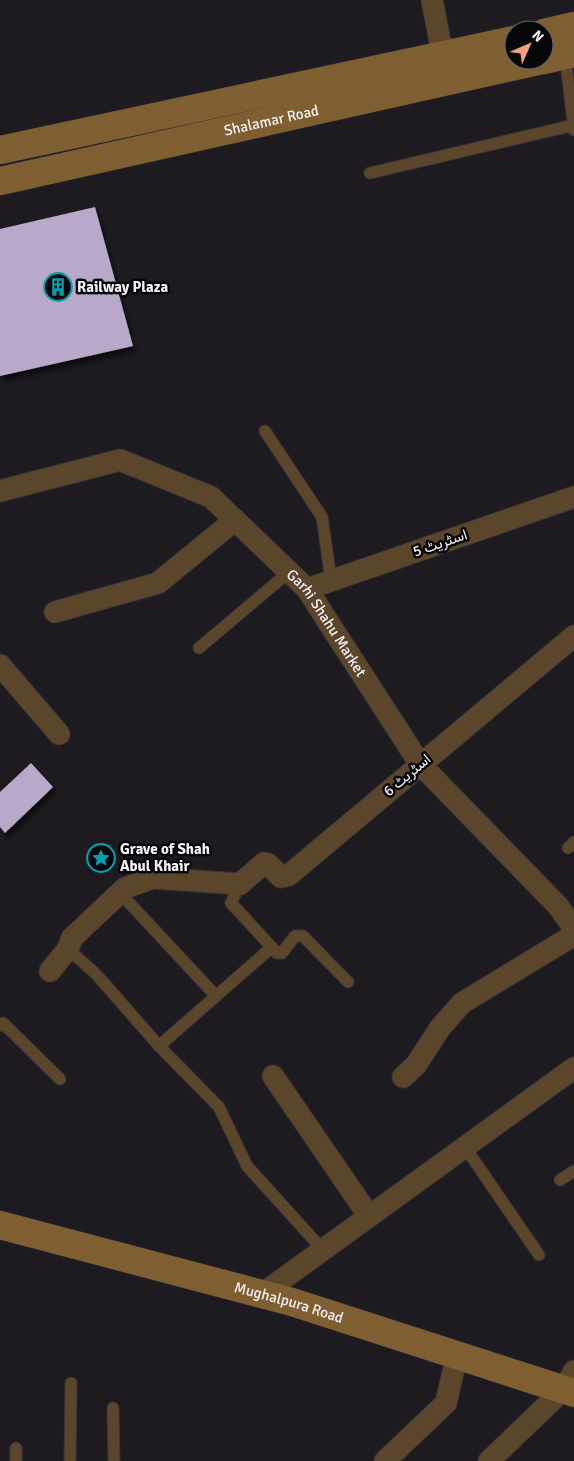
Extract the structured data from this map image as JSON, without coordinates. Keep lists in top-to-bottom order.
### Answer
{
  "streets": {
    "main road": ["Shalamar Road", "Mughalpura Road"],
    "street": ["اسٹریٹ 5", "Garhi Shahu Market", "اسٹریٹ 6"]
  },
  "crossings": [
    ["اسٹریٹ 5", "Garhi Shahu Market"],
    ["Garhi Shahu Market", "اسٹریٹ 6"]
  ],
  "places": {
    "building": ["Railway Plaza"],
    "place": ["Grave of Shah Abul Khair"]
  },
  "north": "top right"
}
